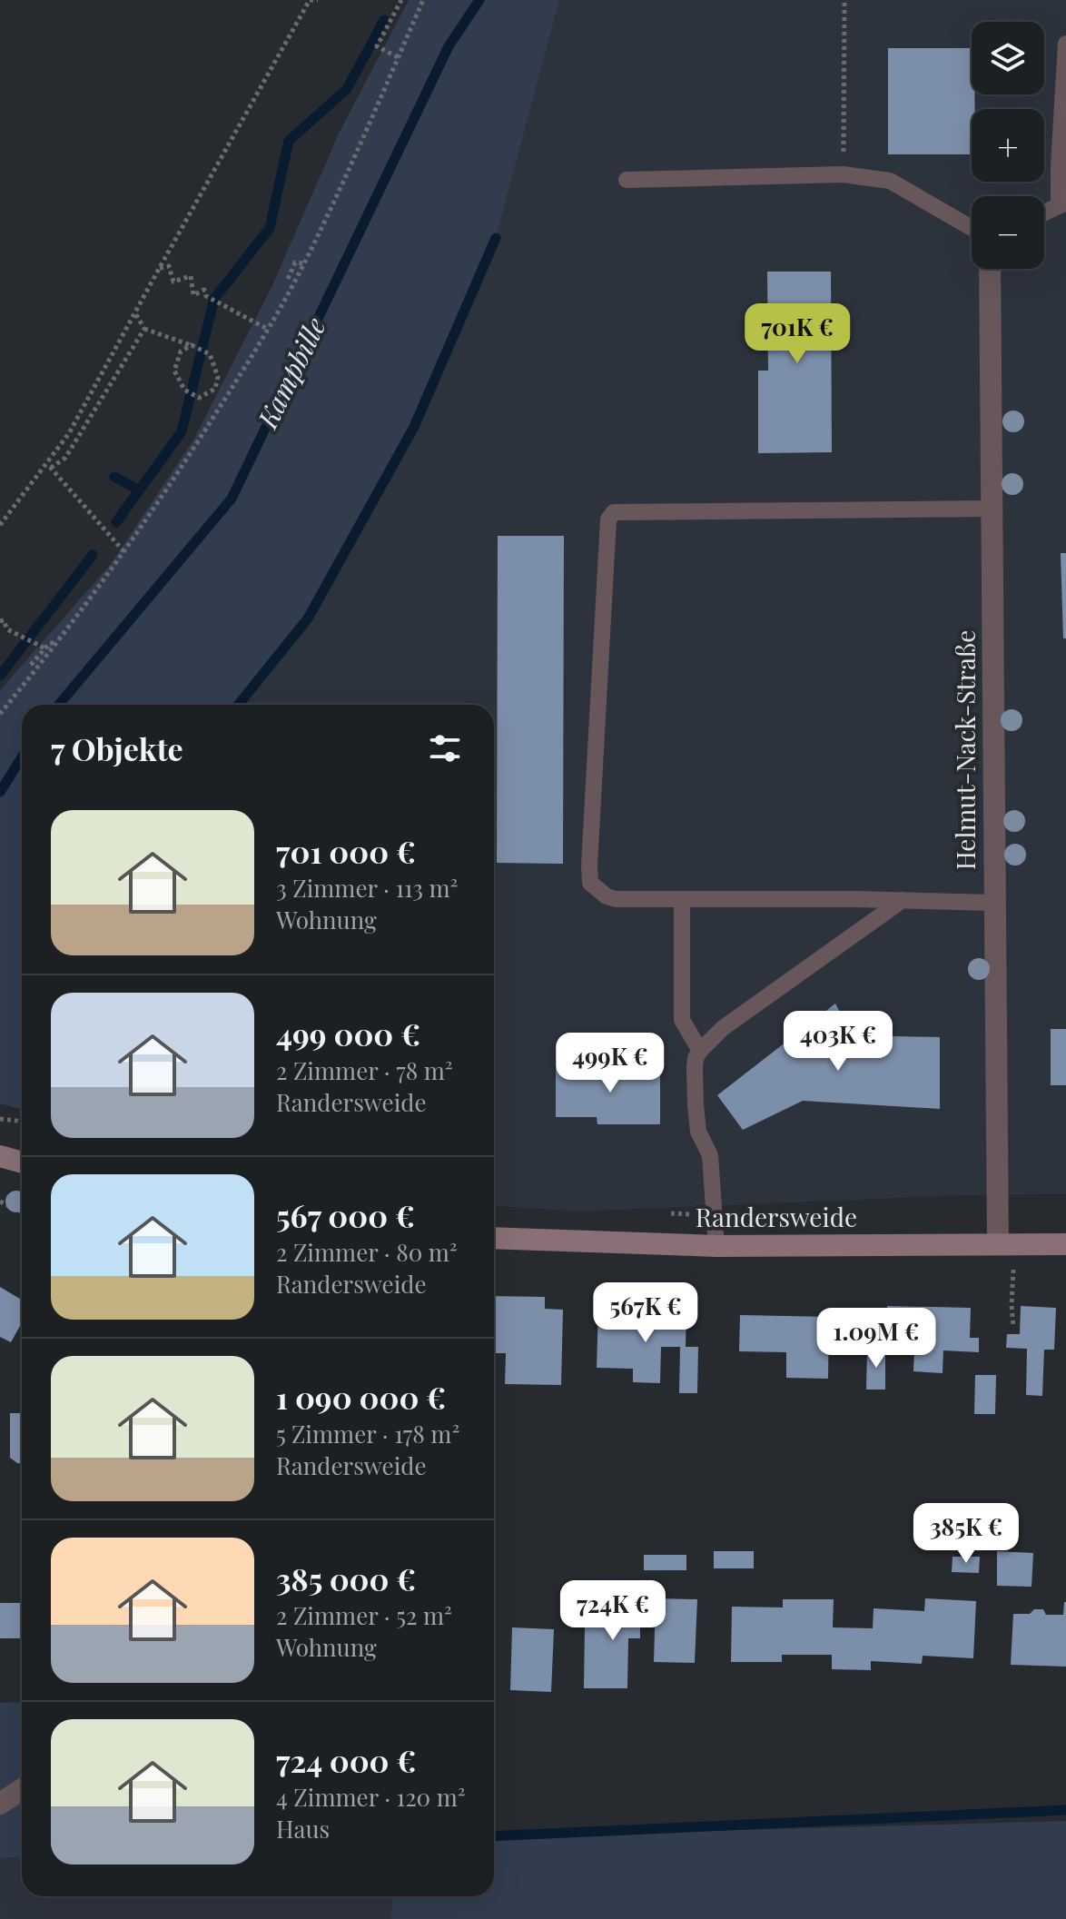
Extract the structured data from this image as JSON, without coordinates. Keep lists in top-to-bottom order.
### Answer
{
  "streets": {
    "street": ["Helmut-Nack-Straße", "Randersweide"]
  },
  "crossings": [
    ["Helmut-Nack-Straße", "Randersweide"]
  ],
  "water": ["Kampbille"],
  "page": {
    "map_buttons": ["+", "−"],
    "price": [
      "701K €",
      "403K €",
      "499K €",
      "567K €",
      "1.09M €",
      "385K €",
      "724K €"
    ],
    "heading": "7 Objekte",
    "list": [
      {
        "name": "701 000 €",
        "note": "3 Zimmer · 113 m² · Wohnung"
      },
      {
        "name": "499 000 €",
        "note": "2 Zimmer · 78 m² · Randersweide"
      },
      {
        "name": "567 000 €",
        "note": "2 Zimmer · 80 m² · Randersweide"
      },
      {
        "name": "1 090 000 €",
        "note": "5 Zimmer · 178 m² · Randersweide"
      },
      {
        "name": "385 000 €",
        "note": "2 Zimmer · 52 m² · Wohnung"
      },
      {
        "name": "724 000 €",
        "note": "4 Zimmer · 120 m² · Haus"
      }
    ]
  }
}
